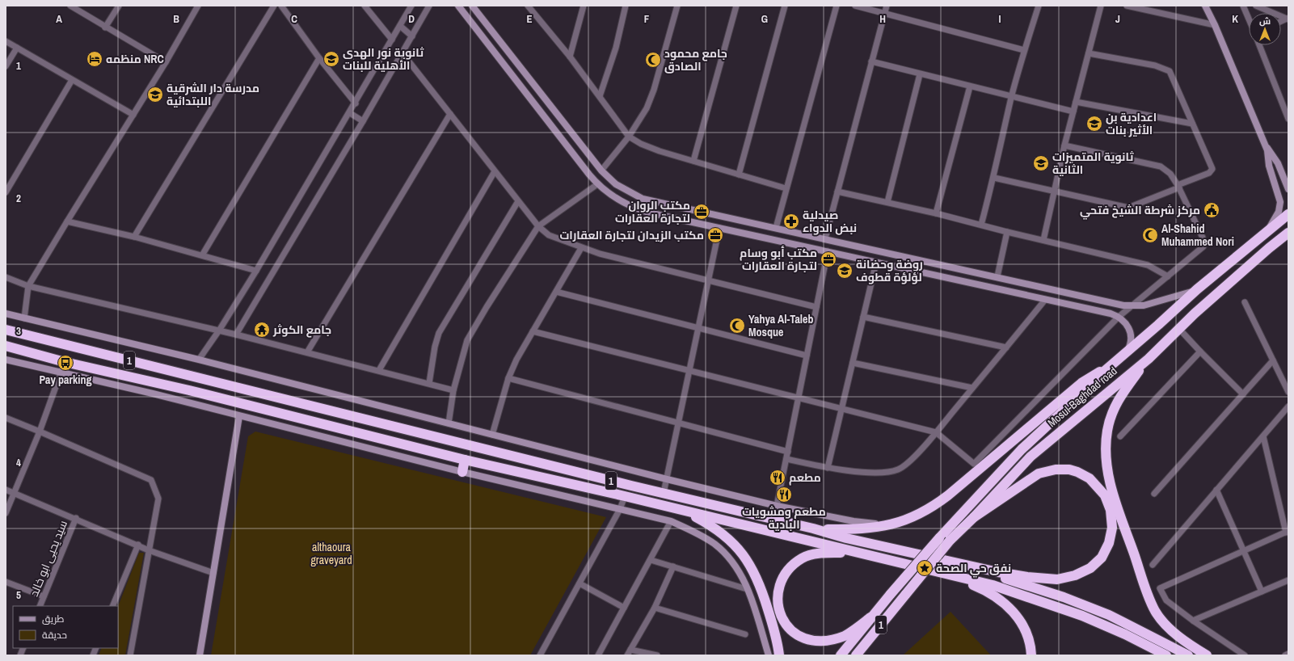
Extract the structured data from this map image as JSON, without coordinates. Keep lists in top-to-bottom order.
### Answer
{
  "streets": {
    "highway": ["1", "Mosul-Baghdad road"],
    "street": ["سيد يحيى ابو خالد"]
  },
  "crossings": [
    ["1", "Mosul-Baghdad road"]
  ],
  "parks": ["althaoura graveyard"],
  "places": {
    "hotel": ["منظمه NRC"],
    "school or university": [
      "ثانوية نور الهدى الأهلية للبنات",
      "مدرسة دار الشرقية اللبتدائية",
      "اعدادية بن الأثير بنات",
      "ثانوية المتميزات الثانية",
      "روضة وحضانة لؤلؤة قطوف"
    ],
    "mosque": ["جامع محمود الصادق", "Al-Shahid Muhammed Nori", "Yahya Al-Taleb Mosque"],
    "public building": ["مركز شرطة الشيخ فتحي"],
    "office": ["مكتب الروان لتجارة العقارات", "مكتب الزيدان لتجارة العقارات", "مكتب أبو وسام لتجارة العقارات"],
    "pharmacy": ["صيدلية نبض الدواء"],
    "temple": ["جامع الكوثر"],
    "bus stop": ["Pay parking"],
    "restaurant": ["مطعم", "مطعم ومشويات البادية"],
    "place": ["نفق حي الصحة"]
  },
  "legend": ["طريق", "حديقة"],
  "north": "top",
  "grid": {
    "columns": [
      "A",
      "B",
      "C",
      "D",
      "E",
      "F",
      "G",
      "H",
      "I",
      "J",
      "K"
    ],
    "rows": [
      "1",
      "2",
      "3",
      "4",
      "5"
    ]
  }
}
